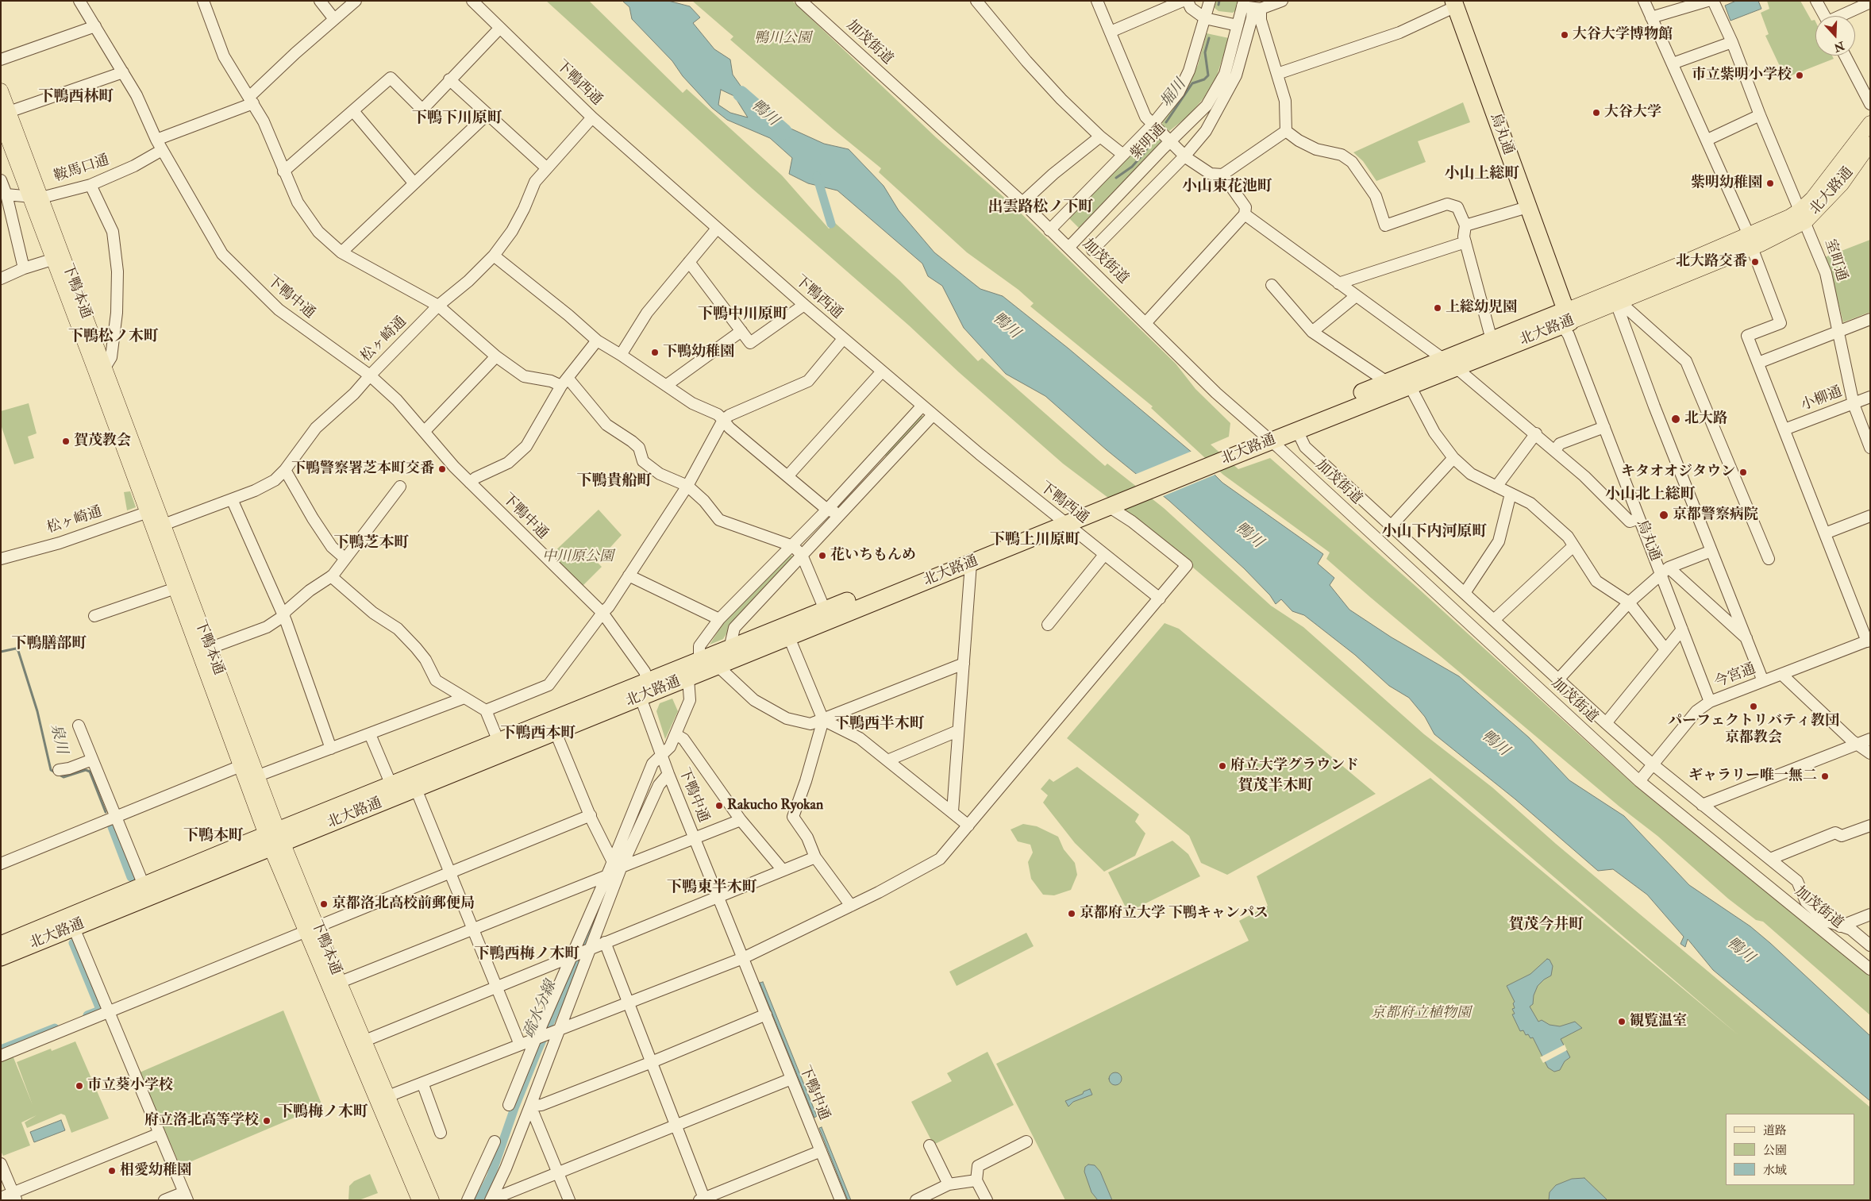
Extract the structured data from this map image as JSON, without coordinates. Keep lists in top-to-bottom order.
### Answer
{
  "streets": {
    "highway": ["烏丸通", "北大路通"],
    "main road": ["下鴨本通"],
    "street": [
      "加茂街道",
      "下鴨西通",
      "紫明通",
      "鞍馬口通",
      "室町通",
      "下鴨中通",
      "松ヶ崎通",
      "小柳通",
      "今宮通"
    ]
  },
  "crossings": [
    ["加茂街道", "紫明通"],
    ["加茂街道", "北大路通"],
    ["加茂街道", "今宮通"],
    ["下鴨西通", "北大路通"],
    ["下鴨西通", "松ヶ崎通"],
    ["烏丸通", "北大路通"],
    ["烏丸通", "今宮通"],
    ["鞍馬口通", "下鴨本通"],
    ["鞍馬口通", "下鴨中通"],
    ["北大路通", "室町通"],
    ["北大路通", "下鴨本通"],
    ["北大路通", "下鴨中通"],
    ["室町通", "小柳通"],
    ["下鴨本通", "松ヶ崎通"],
    ["下鴨中通", "松ヶ崎通"]
  ],
  "districts": [
    "下鴨西林町",
    "下鴨下川原町",
    "小山上総町",
    "小山東花池町",
    "出雲路松ノ下町",
    "下鴨中川原町",
    "下鴨松ノ木町",
    "下鴨貴船町",
    "小山北上総町",
    "小山下内河原町",
    "下鴨上川原町",
    "下鴨芝本町",
    "下鴨膳部町",
    "下鴨西半木町",
    "下鴨西本町",
    "賀茂半木町",
    "下鴨本町",
    "下鴨東半木町",
    "賀茂今井町",
    "下鴨西梅ノ木町",
    "下鴨梅ノ木町"
  ],
  "water": [
    "堀川",
    "鴨川",
    "泉川",
    "疏水分線"
  ],
  "parks": ["鴨川公園", "中川原公園", "京都府立植物園"],
  "places": [
    "大谷大学博物館",
    "市立紫明小学校",
    "大谷大学",
    "紫明幼稚園",
    "北大路交番",
    "上総幼児園",
    "下鴨幼稚園",
    "北大路",
    "賀茂教会",
    "下鴨警察署芝本町交番",
    "キタオオジタウン",
    "京都警察病院",
    "花いちもんめ",
    "パーフェクトリバティ教団 京都教会",
    "府立大学グラウンド",
    "ギャラリー唯一無二",
    "Rakucho Ryokan",
    "京都洛北高校前郵便局",
    "京都府立大学 下鴨キャンパス",
    "観覧温室",
    "市立葵小学校",
    "府立洛北高等学校",
    "相愛幼稚園"
  ],
  "legend": ["道路", "公園", "水域"],
  "north": "bottom"
}
